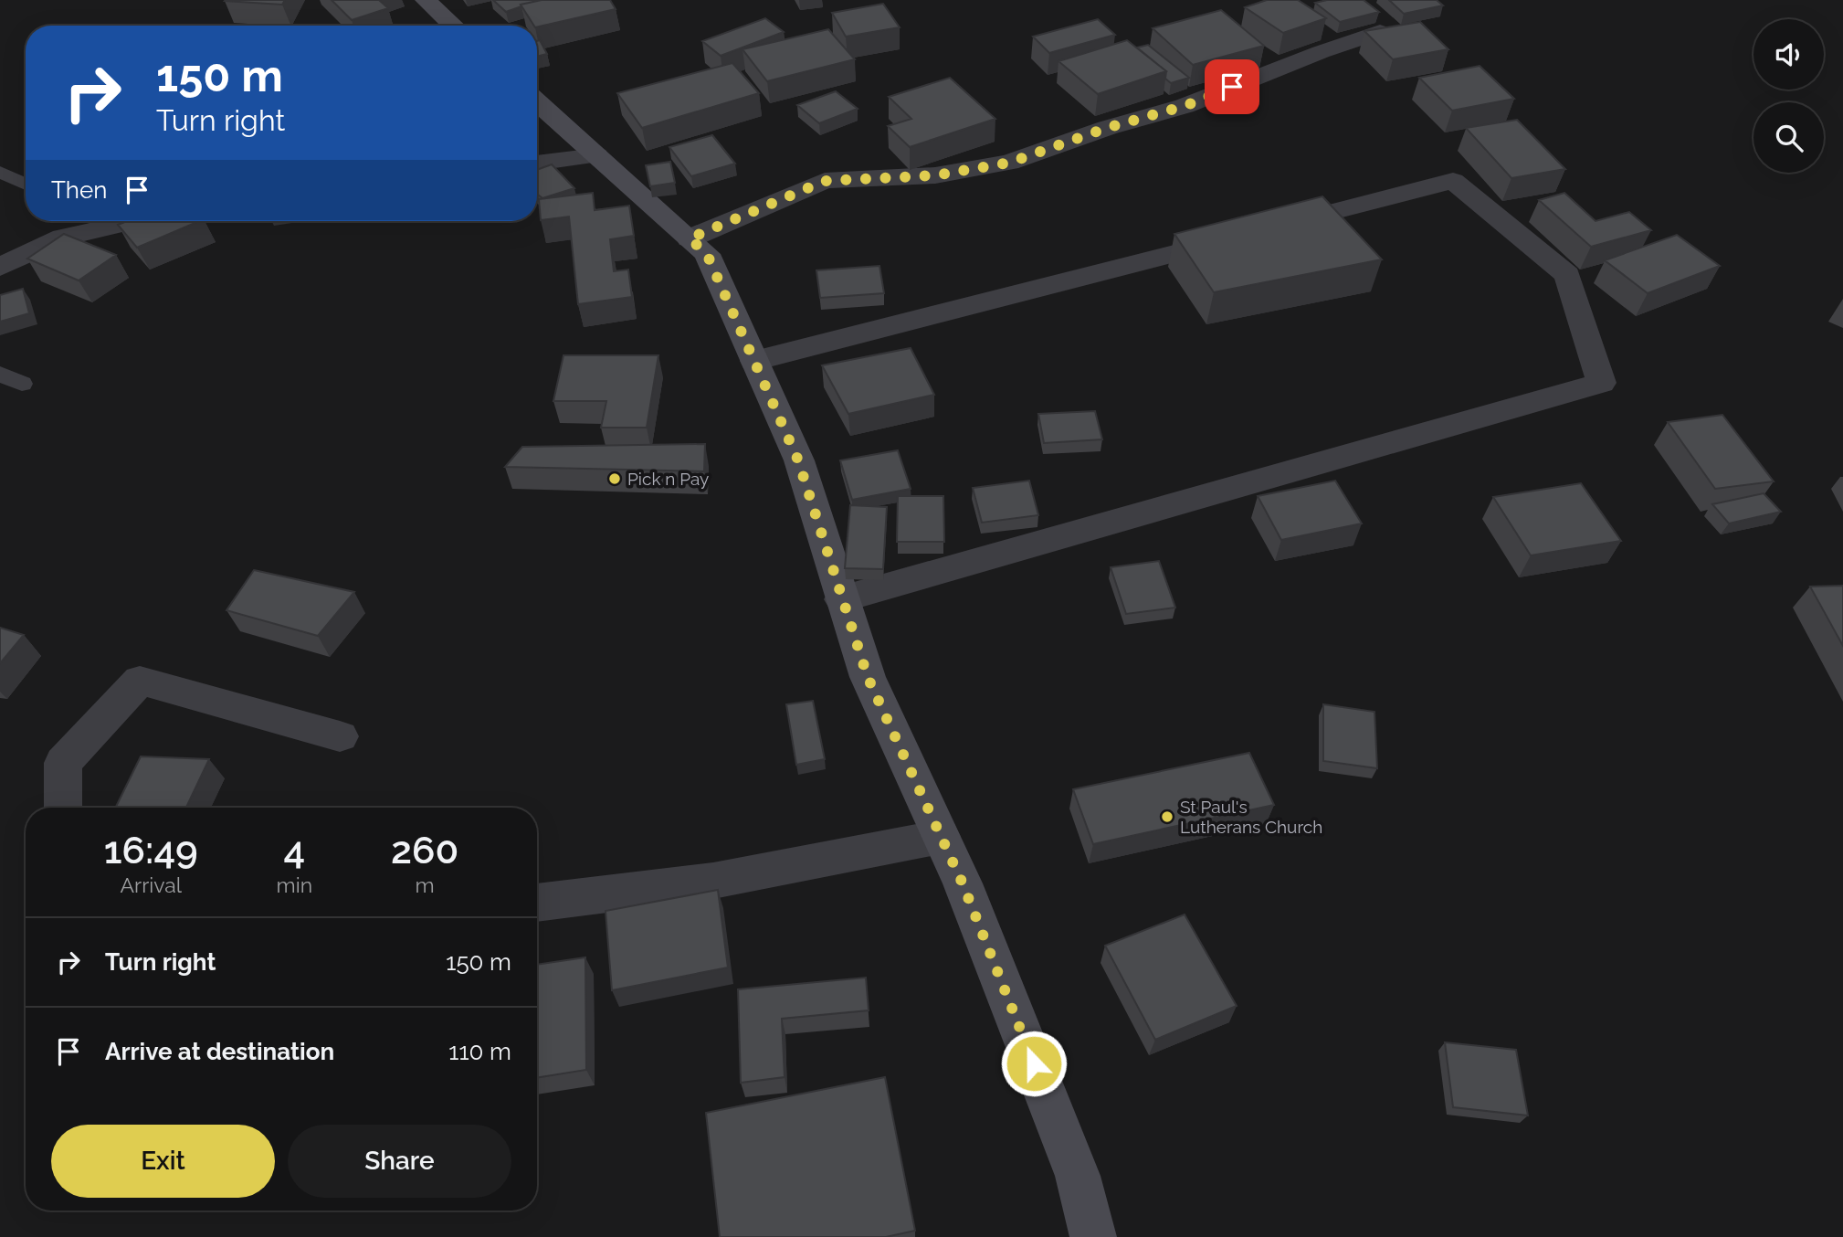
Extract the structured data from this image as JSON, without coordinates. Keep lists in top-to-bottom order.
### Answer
{
  "places": ["Pick n Pay", "St Paul's Lutherans Church"],
  "page": {
    "turn": ["150 m", "Turn right"],
    "then": "Then",
    "eta": [
      "16:49",
      "Arrival",
      "4",
      "min",
      "260",
      "m"
    ],
    "list": [
      {
        "name": "Turn right",
        "value": "150 m"
      },
      {
        "name": "Arrive at destination",
        "value": "110 m"
      }
    ],
    "buttons": ["Exit", "Share"]
  }
}
